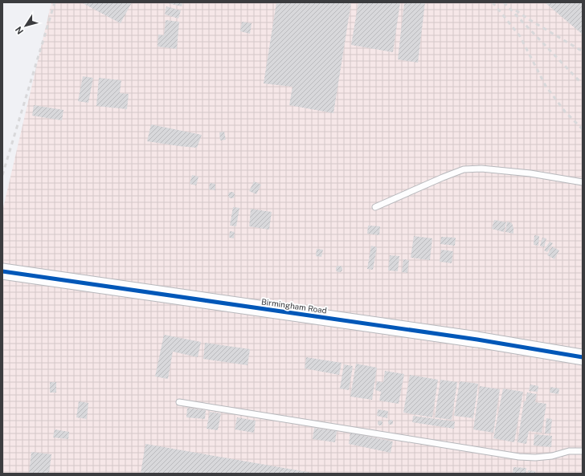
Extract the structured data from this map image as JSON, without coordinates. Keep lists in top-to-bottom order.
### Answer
{
  "streets": {
    "street": ["Birmingham Road"]
  },
  "north": "bottom left"
}
